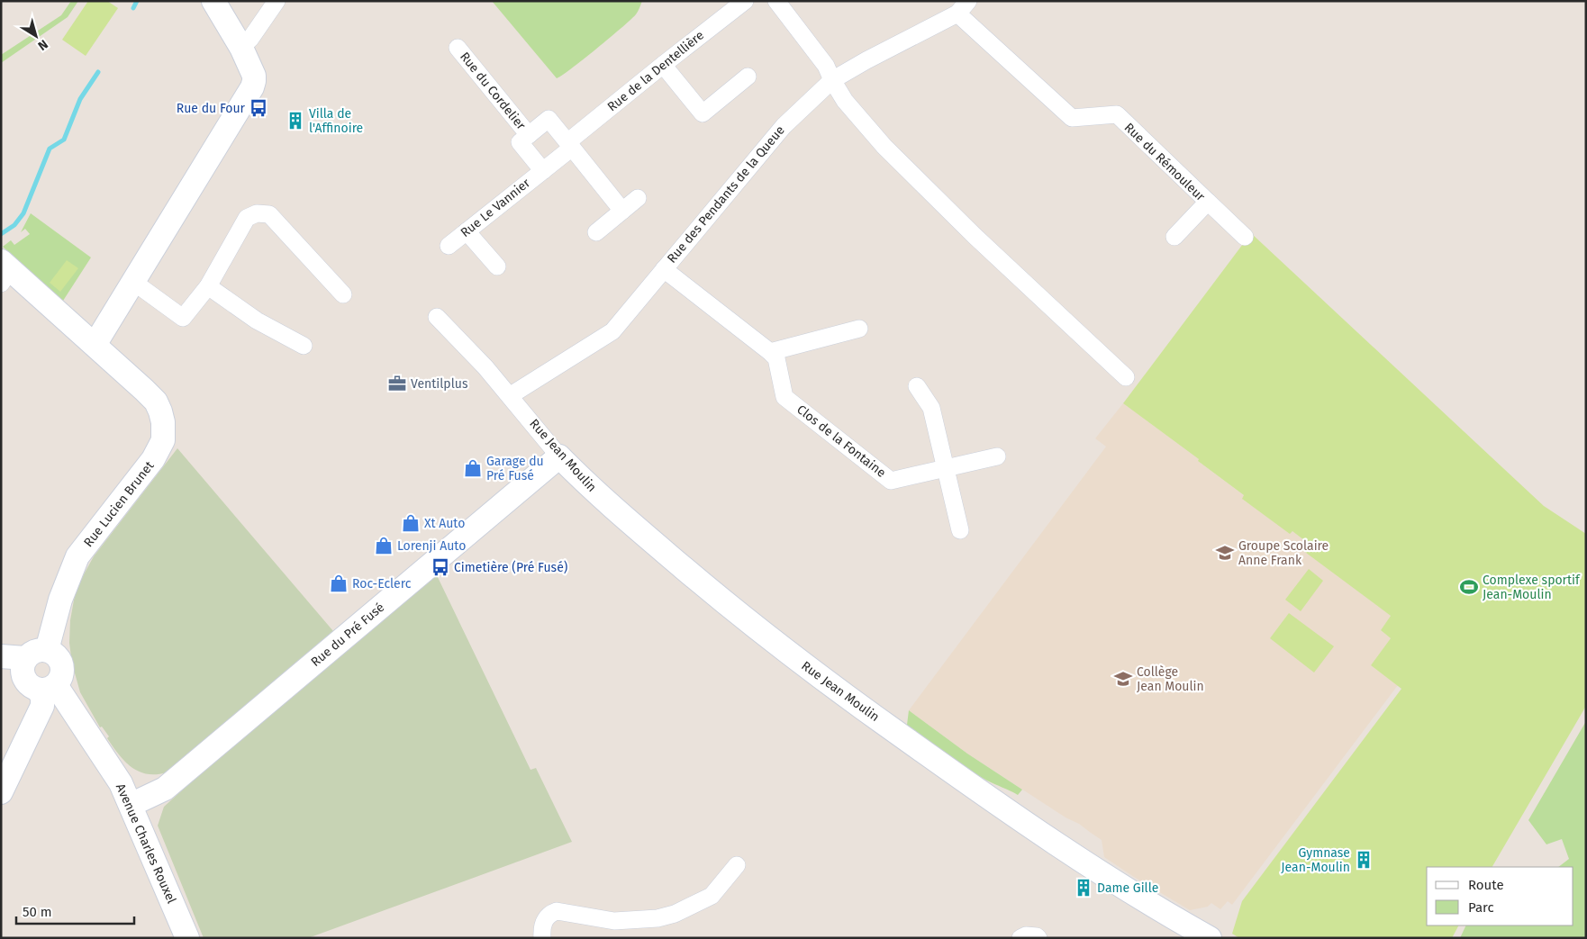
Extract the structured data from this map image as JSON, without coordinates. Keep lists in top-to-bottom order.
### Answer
{
  "streets": {
    "street": [
      "Rue de la Dentellière",
      "Rue du Cordelier",
      "Rue du Rémouleur",
      "Rue des Pendants de la Queue",
      "Rue Le Vannier",
      "Clos de la Fontaine",
      "Rue Jean Moulin",
      "Rue Lucien Brunet",
      "Rue du Pré Fusé",
      "Avenue Charles Rouxel"
    ]
  },
  "crossings": [
    ["Rue de la Dentellière", "Rue Le Vannier"],
    ["Rue du Rémouleur", "Rue des Pendants de la Queue"],
    ["Rue des Pendants de la Queue", "Clos de la Fontaine"],
    ["Rue des Pendants de la Queue", "Rue Jean Moulin"],
    ["Rue Jean Moulin", "Rue du Pré Fusé"],
    ["Rue Lucien Brunet", "Avenue Charles Rouxel"],
    ["Rue du Pré Fusé", "Avenue Charles Rouxel"]
  ],
  "places": {
    "bus stop": ["Rue du Four", "Cimetière (Pré Fusé)"],
    "building": ["Villa de l'Affinoire", "Gymnase Jean-Moulin", "Dame Gille"],
    "office": ["Ventilplus"],
    "shop": [
      "Garage du Pré Fusé",
      "Xt Auto",
      "Lorenji Auto",
      "Roc-Eclerc"
    ],
    "school or university": ["Groupe Scolaire Anne Frank", "Collège Jean Moulin"],
    "sports": ["Complexe sportif Jean-Moulin"]
  },
  "legend": ["Route", "Parc"],
  "scale_bar": "50 m",
  "north": "bottom right"
}
